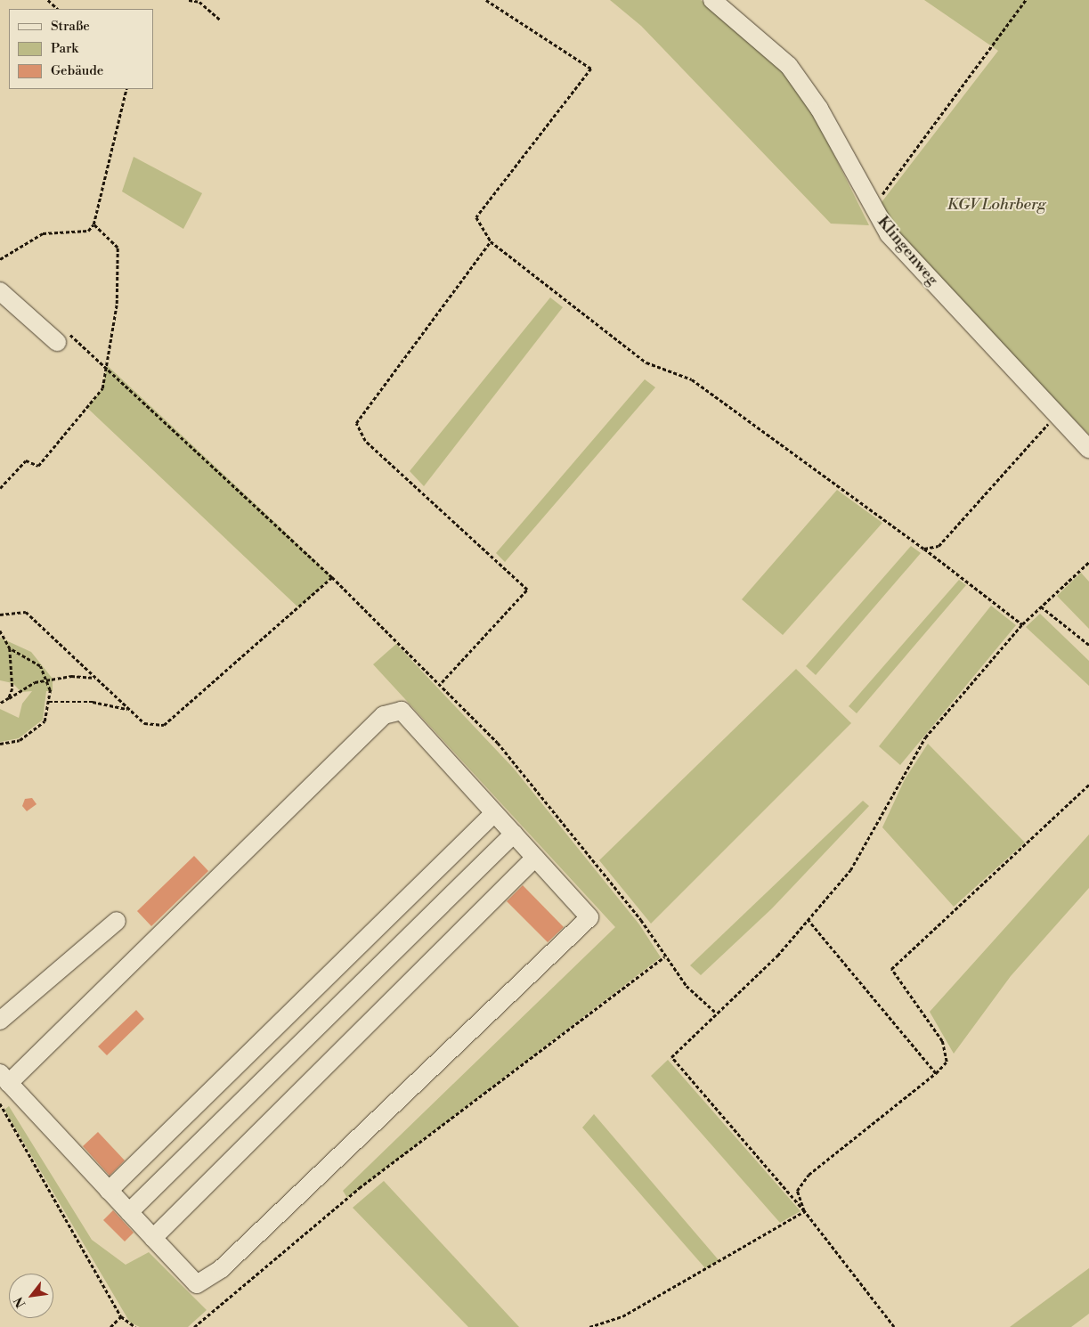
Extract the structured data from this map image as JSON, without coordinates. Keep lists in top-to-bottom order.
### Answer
{
  "streets": {
    "street": ["Klingenweg"]
  },
  "parks": ["KGV Lohrberg"],
  "legend": ["Straße", "Park", "Gebäude"],
  "north": "bottom left"
}
